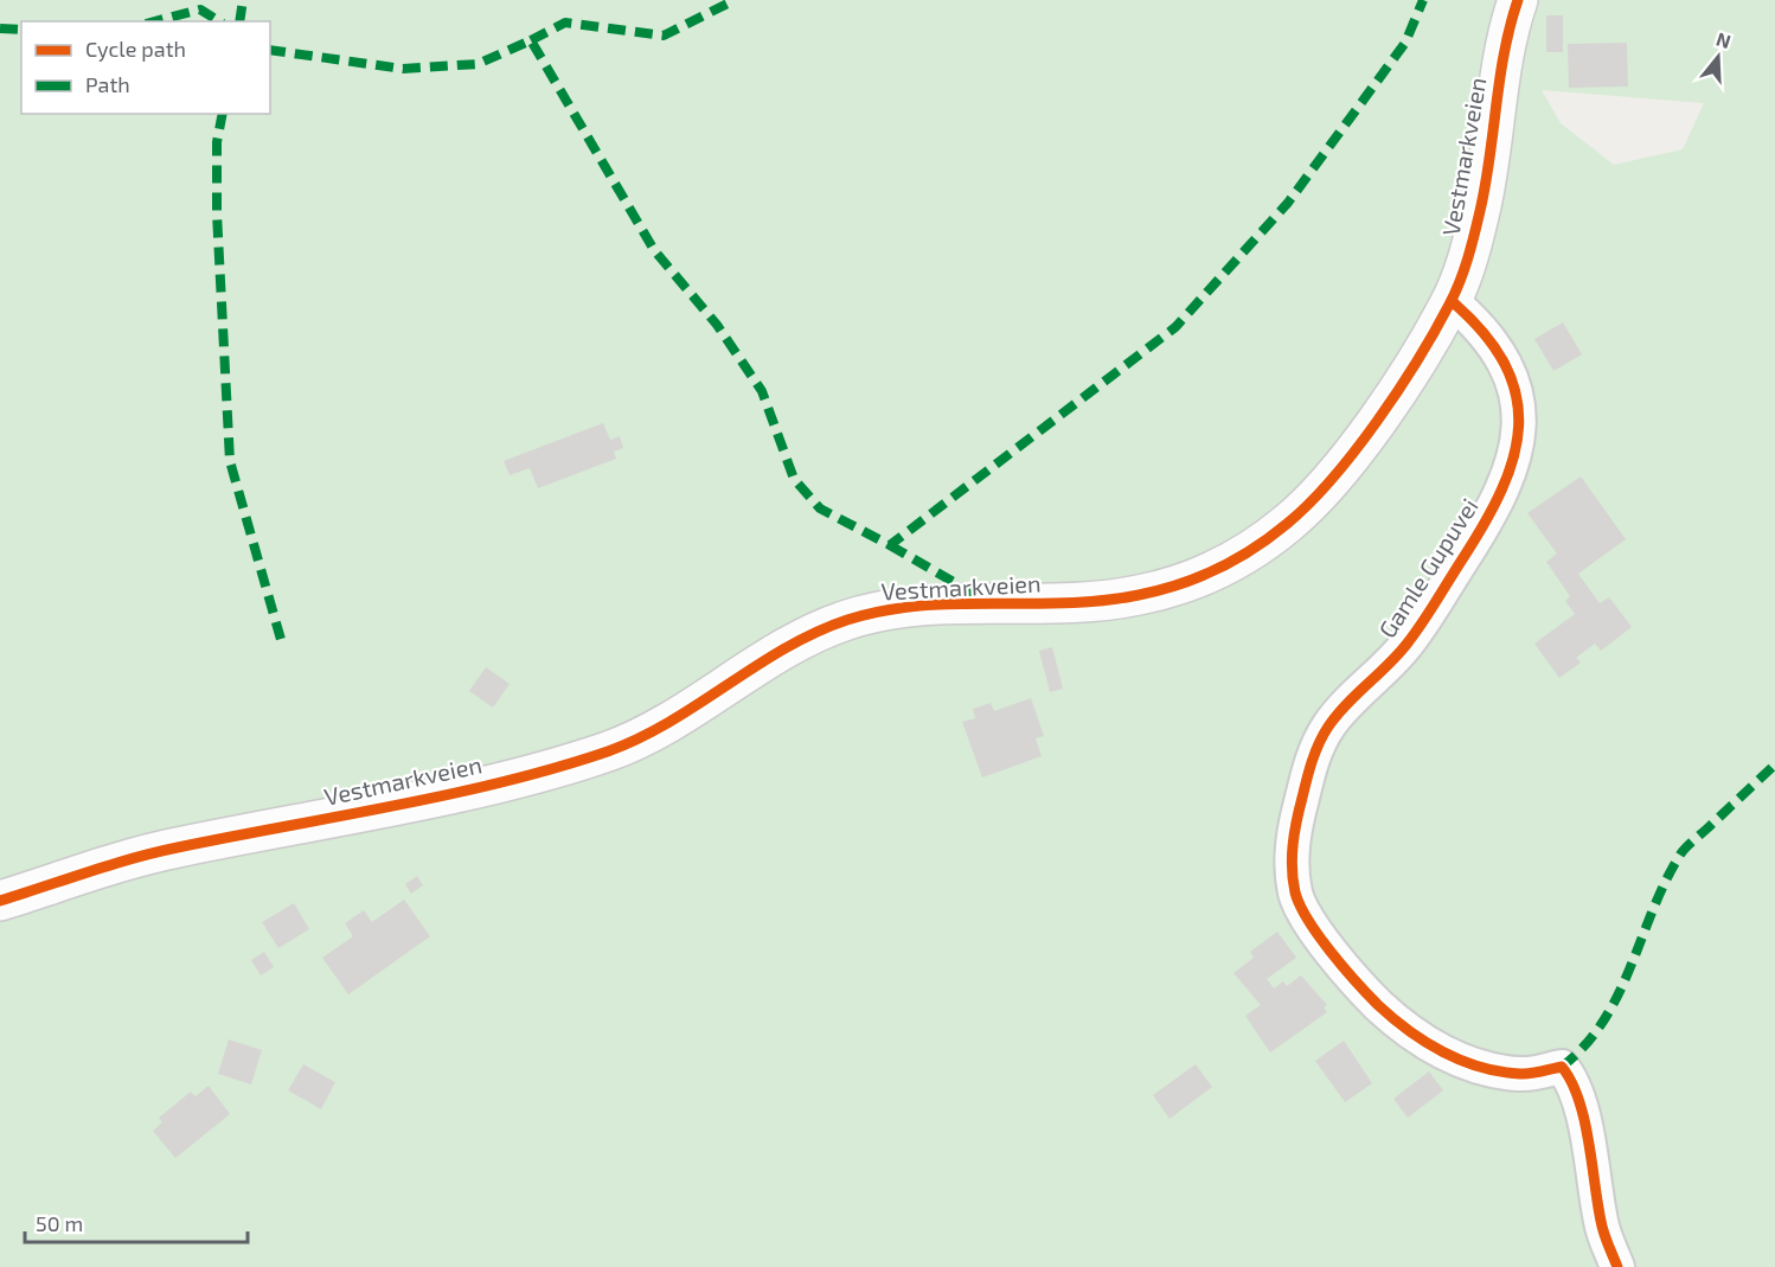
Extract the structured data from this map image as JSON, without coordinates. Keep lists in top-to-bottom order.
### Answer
{
  "streets": {
    "street": ["Vestmarkveien", "Gamle Gupuvei"]
  },
  "crossings": [
    ["Vestmarkveien", "Gamle Gupuvei"]
  ],
  "legend": ["Cycle path", "Path"],
  "scale_bar": "50 m",
  "north": "top"
}
